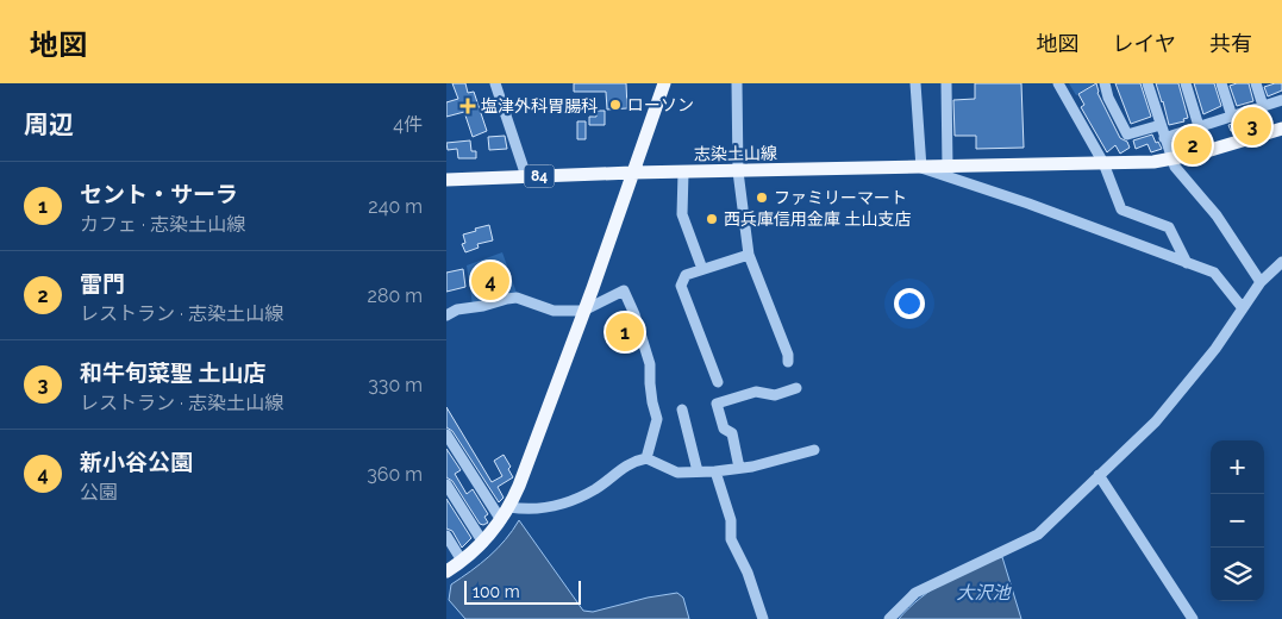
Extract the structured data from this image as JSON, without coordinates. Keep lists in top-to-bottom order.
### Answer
{
  "streets": {
    "main road": ["志染土山線", "84"]
  },
  "crossings": [
    ["志染土山線", "84"]
  ],
  "water": ["大沢池"],
  "places": {
    "other": ["ローソン", "ファミリーマート", "西兵庫信用金庫 土山支店"],
    "health": ["塩津外科胃腸科"]
  },
  "scale_bar": "100 m",
  "page": {
    "header": "地図",
    "nav": ["地図", "レイヤ", "共有"],
    "heading": ["周辺", "4件"],
    "pins": [
      "3",
      "2",
      "4",
      "1"
    ],
    "list": [
      {
        "mark": "1",
        "name": "セント・サーラ",
        "note": "カフェ · 志染土山線",
        "value": "240 m"
      },
      {
        "mark": "2",
        "name": "雷門",
        "note": "レストラン · 志染土山線",
        "value": "280 m"
      },
      {
        "mark": "3",
        "name": "和牛旬菜聖 土山店",
        "note": "レストラン · 志染土山線",
        "value": "330 m"
      },
      {
        "mark": "4",
        "name": "新小谷公園",
        "note": "公園",
        "value": "360 m"
      }
    ],
    "map_buttons": ["+", "−"],
    "scale": "100 m"
  }
}
